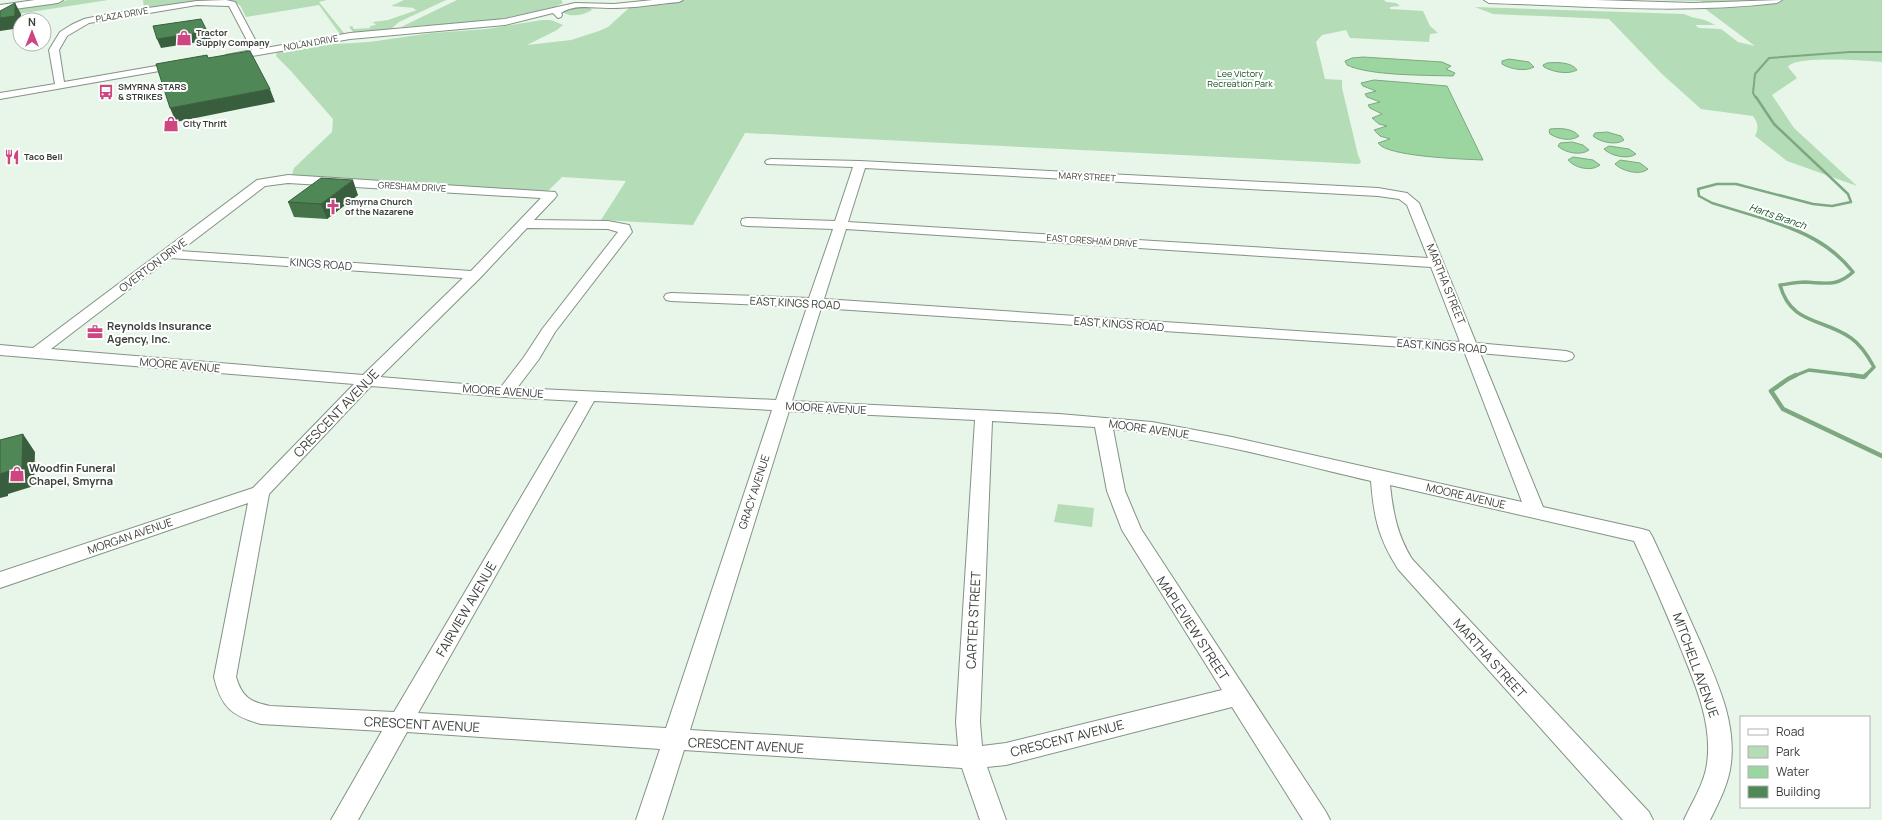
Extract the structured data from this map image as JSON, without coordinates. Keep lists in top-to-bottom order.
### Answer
{
  "streets": {
    "street": [
      "PLAZA DRIVE",
      "NOLAN DRIVE",
      "MARY STREET",
      "GRESHAM DRIVE",
      "EAST GRESHAM DRIVE",
      "KINGS ROAD",
      "OVERTON DRIVE",
      "MARTHA STREET",
      "EAST KINGS ROAD",
      "MOORE AVENUE",
      "CRESCENT AVENUE",
      "GRACY AVENUE",
      "MORGAN AVENUE",
      "FAIRVIEW AVENUE",
      "CARTER STREET",
      "MAPLEVIEW STREET",
      "MITCHELL AVENUE"
    ]
  },
  "crossings": [
    ["PLAZA DRIVE", "NOLAN DRIVE"],
    ["MARY STREET", "MARTHA STREET"],
    ["MARY STREET", "GRACY AVENUE"],
    ["GRESHAM DRIVE", "OVERTON DRIVE"],
    ["GRESHAM DRIVE", "CRESCENT AVENUE"],
    ["EAST GRESHAM DRIVE", "MARTHA STREET"],
    ["EAST GRESHAM DRIVE", "GRACY AVENUE"],
    ["KINGS ROAD", "OVERTON DRIVE"],
    ["KINGS ROAD", "CRESCENT AVENUE"],
    ["OVERTON DRIVE", "MOORE AVENUE"],
    ["MARTHA STREET", "EAST KINGS ROAD"],
    ["MARTHA STREET", "MOORE AVENUE"],
    ["EAST KINGS ROAD", "GRACY AVENUE"],
    ["MOORE AVENUE", "CRESCENT AVENUE"],
    ["MOORE AVENUE", "GRACY AVENUE"],
    ["MOORE AVENUE", "FAIRVIEW AVENUE"],
    ["MOORE AVENUE", "CARTER STREET"],
    ["MOORE AVENUE", "MAPLEVIEW STREET"],
    ["MOORE AVENUE", "MITCHELL AVENUE"],
    ["CRESCENT AVENUE", "GRACY AVENUE"],
    ["CRESCENT AVENUE", "MORGAN AVENUE"],
    ["CRESCENT AVENUE", "FAIRVIEW AVENUE"],
    ["CRESCENT AVENUE", "CARTER STREET"],
    ["CRESCENT AVENUE", "MAPLEVIEW STREET"]
  ],
  "water": ["Harts Branch"],
  "parks": ["Lee Victory Recreation Park"],
  "places": {
    "shop": ["Tractor Supply Company", "City Thrift", "Woodfin Funeral Chapel, Smyrna"],
    "bus stop": ["SMYRNA STARS & STRIKES"],
    "restaurant": ["Taco Bell"],
    "church": ["Smyrna Church of the Nazarene"],
    "office": ["Reynolds Insurance Agency, Inc."]
  },
  "legend": [
    "Road",
    "Park",
    "Water",
    "Building"
  ],
  "north": "top"
}
